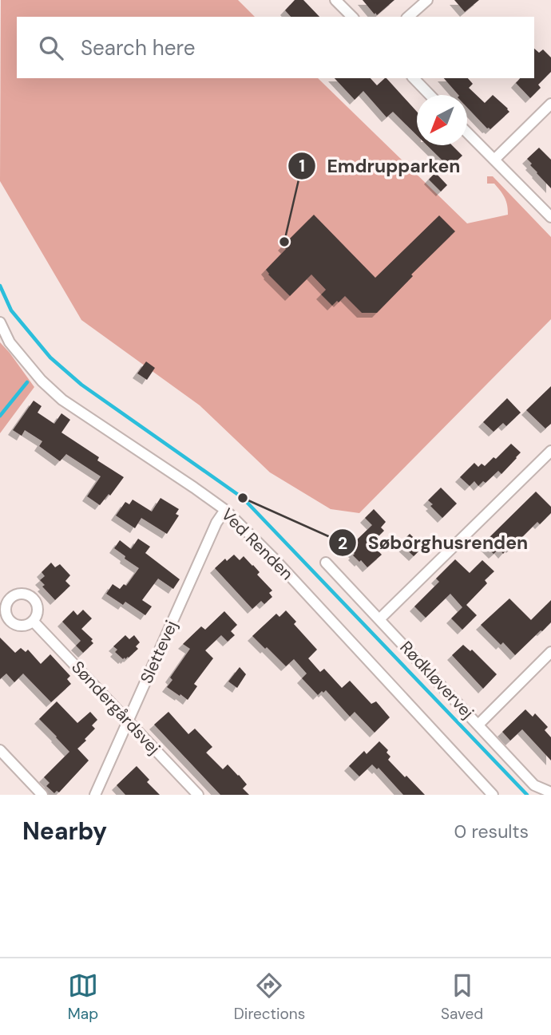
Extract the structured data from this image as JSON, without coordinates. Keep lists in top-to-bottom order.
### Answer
{
  "streets": {
    "street": [
      "Ved Renden",
      "Slettevej",
      "Rødkløvervej",
      "Søndergårdsvej"
    ]
  },
  "crossings": [
    ["Ved Renden", "Slettevej"],
    ["Slettevej", "Søndergårdsvej"]
  ],
  "places": ["Emdrupparken", "Søborghusrenden"],
  "north": "bottom left",
  "page": {
    "search": "Search here",
    "heading": ["Nearby", "0 results"],
    "nav": ["Map", "Directions", "Saved"]
  }
}
